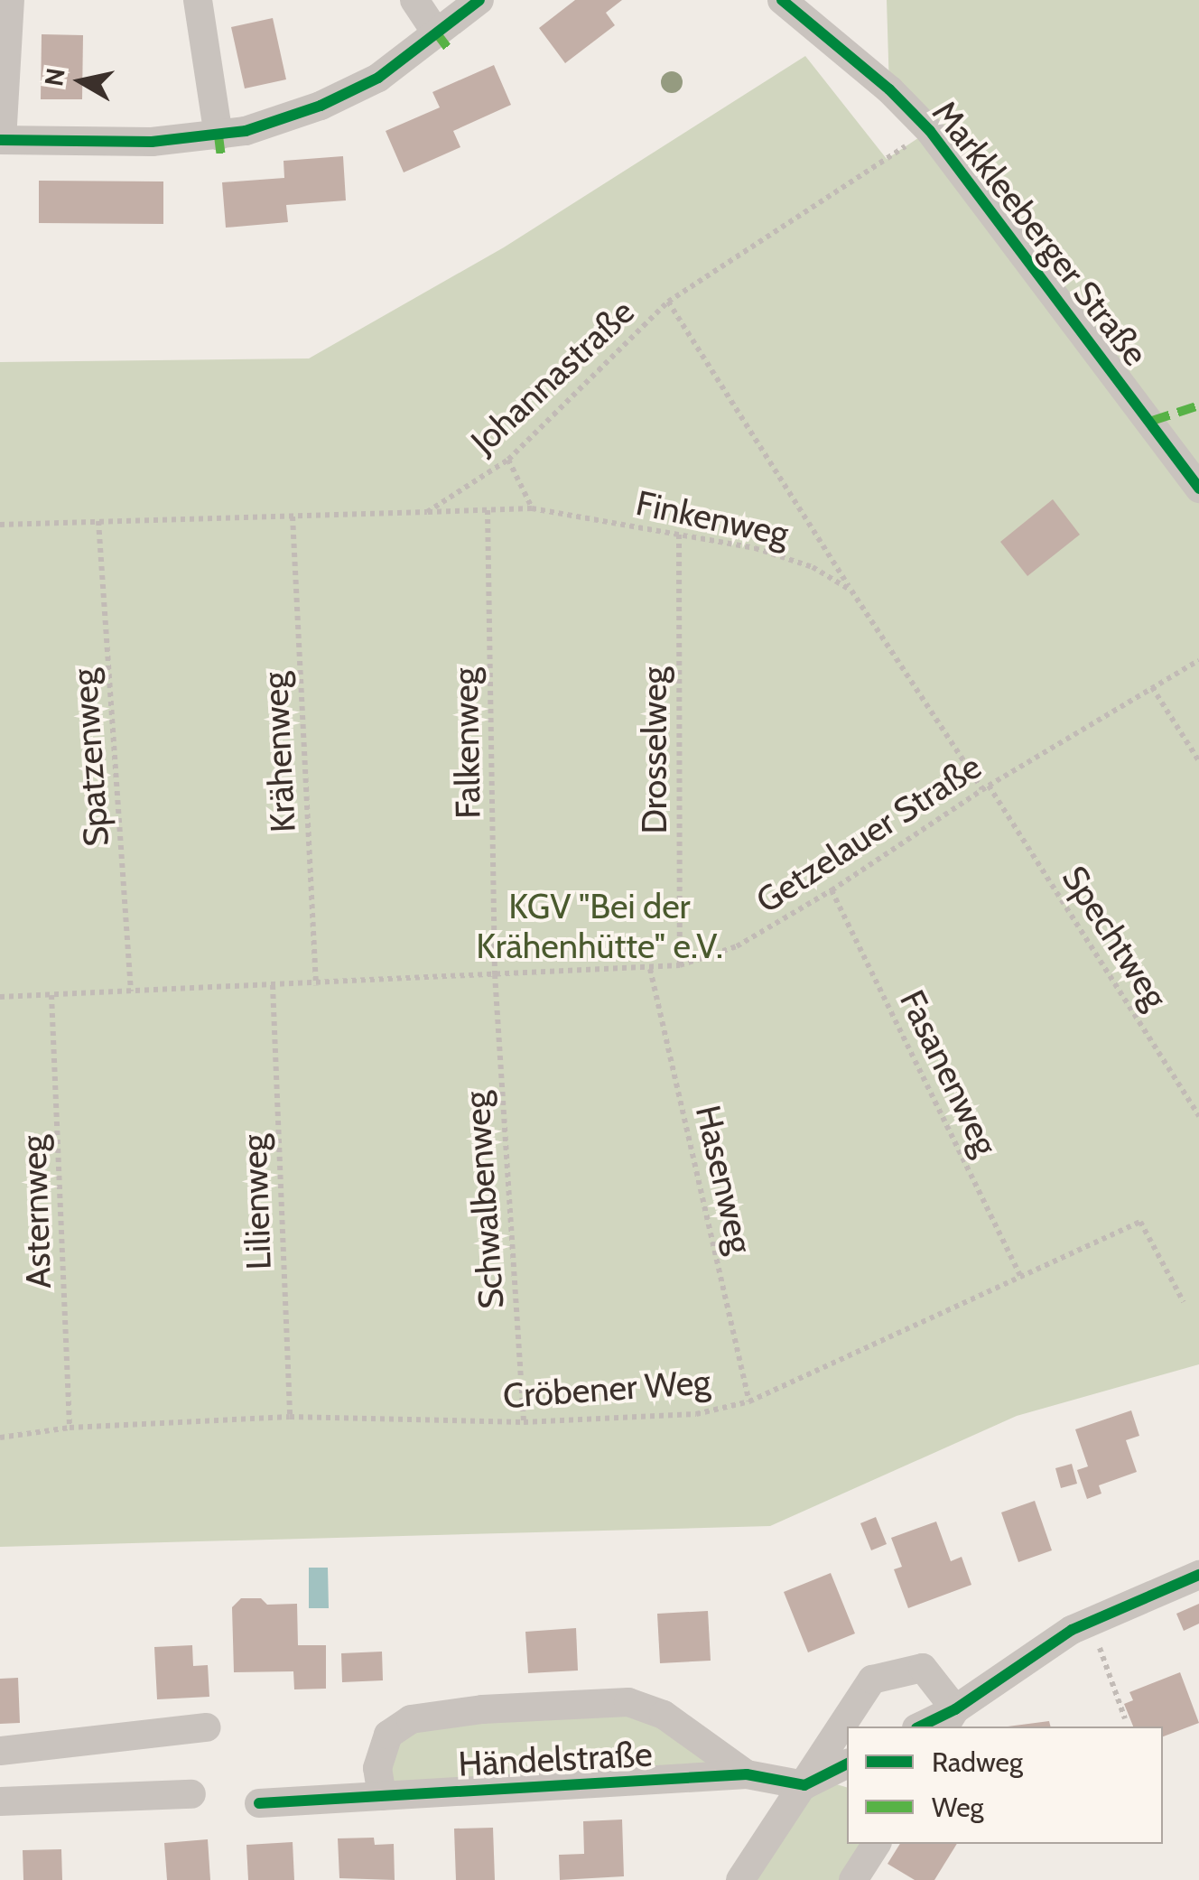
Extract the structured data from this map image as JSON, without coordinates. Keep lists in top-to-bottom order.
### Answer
{
  "streets": {
    "street": ["Markkleeberger Straße", "Händelstraße"],
    "path": [
      "Johannastraße",
      "Finkenweg",
      "Falkenweg",
      "Drosselweg",
      "Krähenweg",
      "Spatzenweg",
      "Getzelauer Straße",
      "Spechtweg",
      "Fasanenweg",
      "Hasenweg",
      "Schwalbenweg",
      "Lilienweg",
      "Asternweg",
      "Cröbener Weg"
    ]
  },
  "crossings": [
    ["Johannastraße", "Finkenweg"],
    ["Finkenweg", "Falkenweg"],
    ["Finkenweg", "Drosselweg"],
    ["Finkenweg", "Getzelauer Straße"],
    ["Finkenweg", "Spechtweg"],
    ["Falkenweg", "Getzelauer Straße"],
    ["Falkenweg", "Schwalbenweg"],
    ["Drosselweg", "Getzelauer Straße"],
    ["Krähenweg", "Getzelauer Straße"],
    ["Spatzenweg", "Getzelauer Straße"],
    ["Getzelauer Straße", "Spechtweg"],
    ["Getzelauer Straße", "Fasanenweg"],
    ["Getzelauer Straße", "Hasenweg"],
    ["Getzelauer Straße", "Schwalbenweg"],
    ["Getzelauer Straße", "Lilienweg"],
    ["Getzelauer Straße", "Asternweg"],
    ["Fasanenweg", "Cröbener Weg"],
    ["Hasenweg", "Cröbener Weg"],
    ["Schwalbenweg", "Cröbener Weg"],
    ["Lilienweg", "Cröbener Weg"],
    ["Asternweg", "Cröbener Weg"]
  ],
  "parks": ["KGV \"Bei der Krähenhütte\" e.V."],
  "legend": ["Radweg", "Weg"],
  "north": "left"
}
